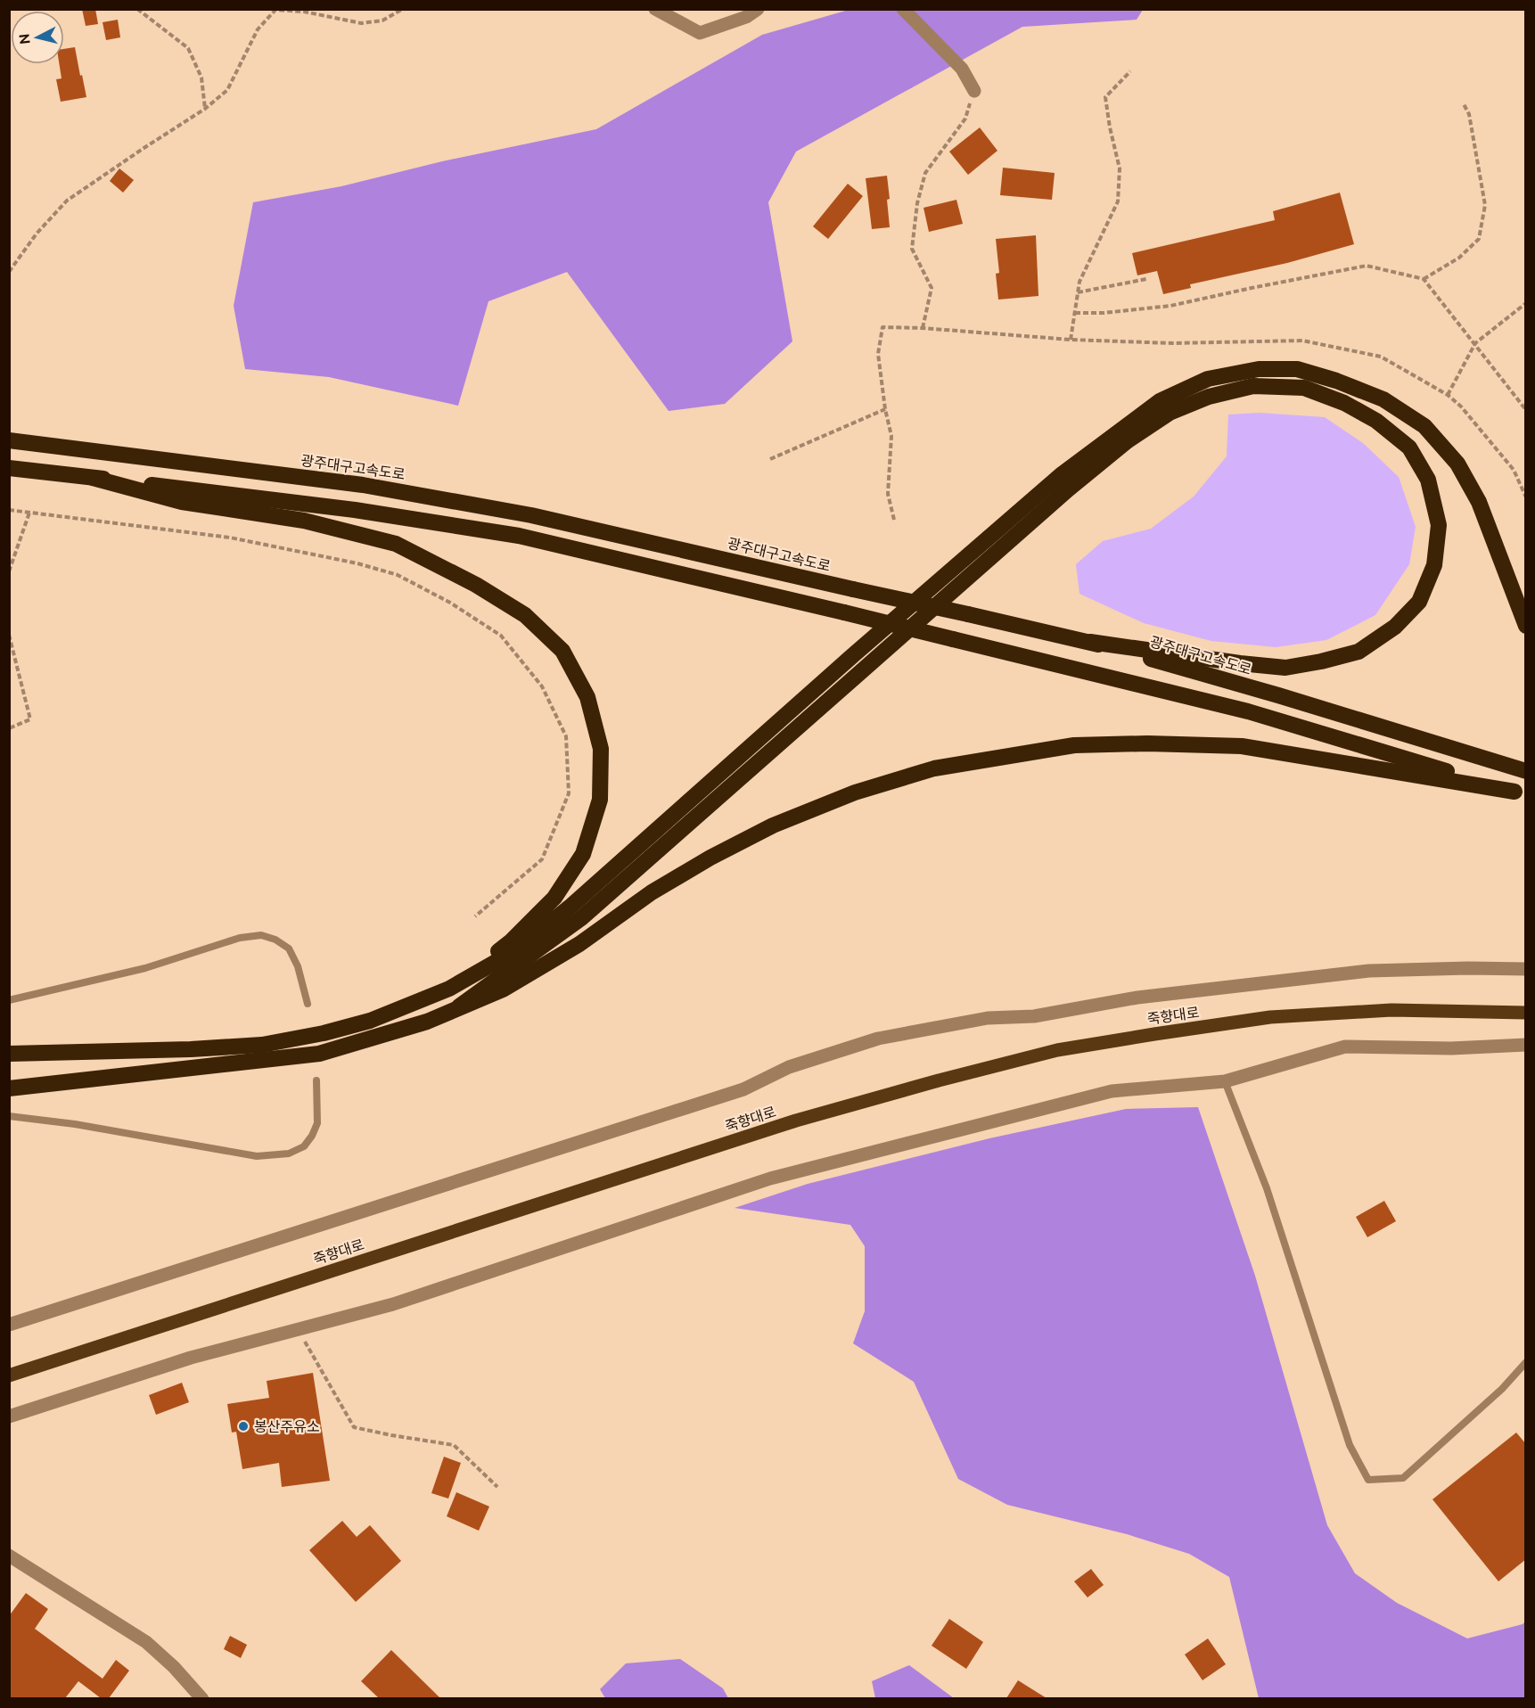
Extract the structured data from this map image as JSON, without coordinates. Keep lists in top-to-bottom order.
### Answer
{
  "streets": {
    "highway": ["광주대구고속도로"],
    "main road": ["죽향대로"]
  },
  "places": ["봉산주유소"],
  "north": "left"
}
